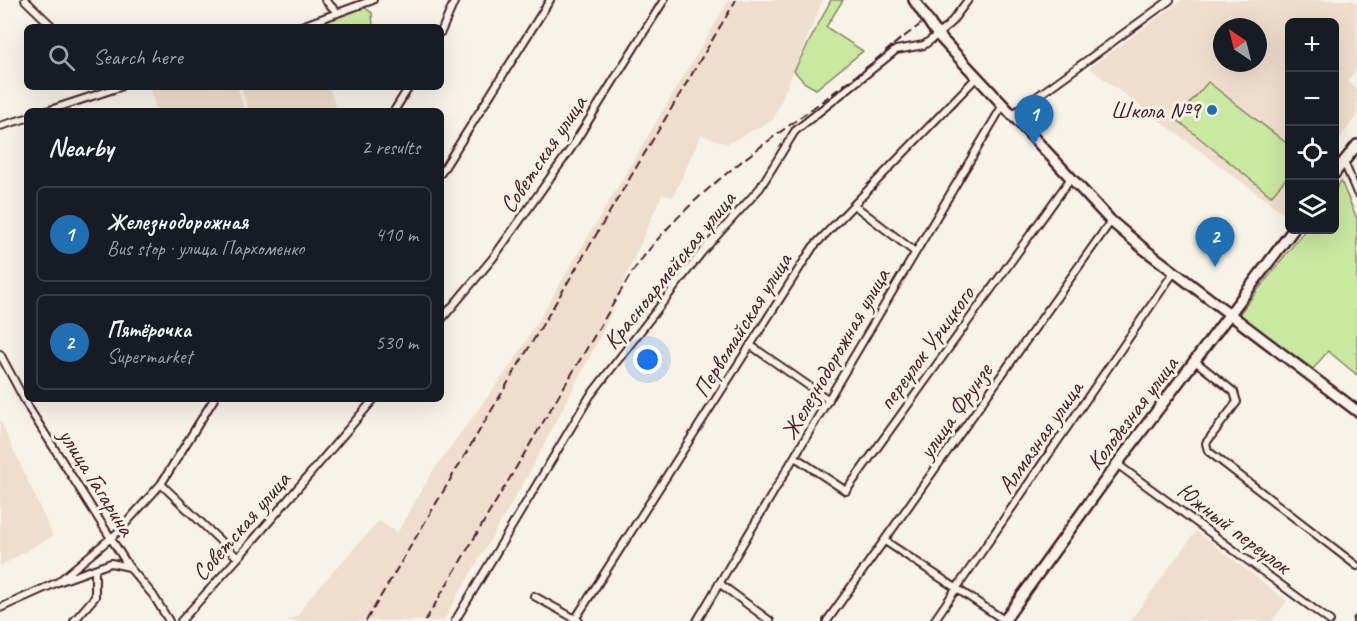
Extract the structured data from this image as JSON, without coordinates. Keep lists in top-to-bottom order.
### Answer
{
  "streets": {
    "street": [
      "Советская улица",
      "Красноармейская улица",
      "Первомайская улица",
      "переулок Урицкого",
      "Железнодорожная улица",
      "улица Фрунзе",
      "Колодезная улица",
      "Алмазная улица",
      "улица Гагарина",
      "Южный переулок"
    ]
  },
  "crossings": [
    ["переулок Урицкого", "Железнодорожная улица"],
    ["Колодезная улица", "Южный переулок"]
  ],
  "places": ["Школа №9"],
  "north": "top left",
  "page": {
    "map_buttons": ["+", "−"],
    "search": "Search here",
    "pins": ["1", "2"],
    "heading": ["Nearby", "2 results"],
    "list": [
      {
        "mark": "1",
        "name": "Железнодорожная",
        "note": "Bus stop · улица Пархоменко",
        "value": "410 m"
      },
      {
        "mark": "2",
        "name": "Пятёрочка",
        "note": "Supermarket",
        "value": "530 m"
      }
    ]
  }
}
